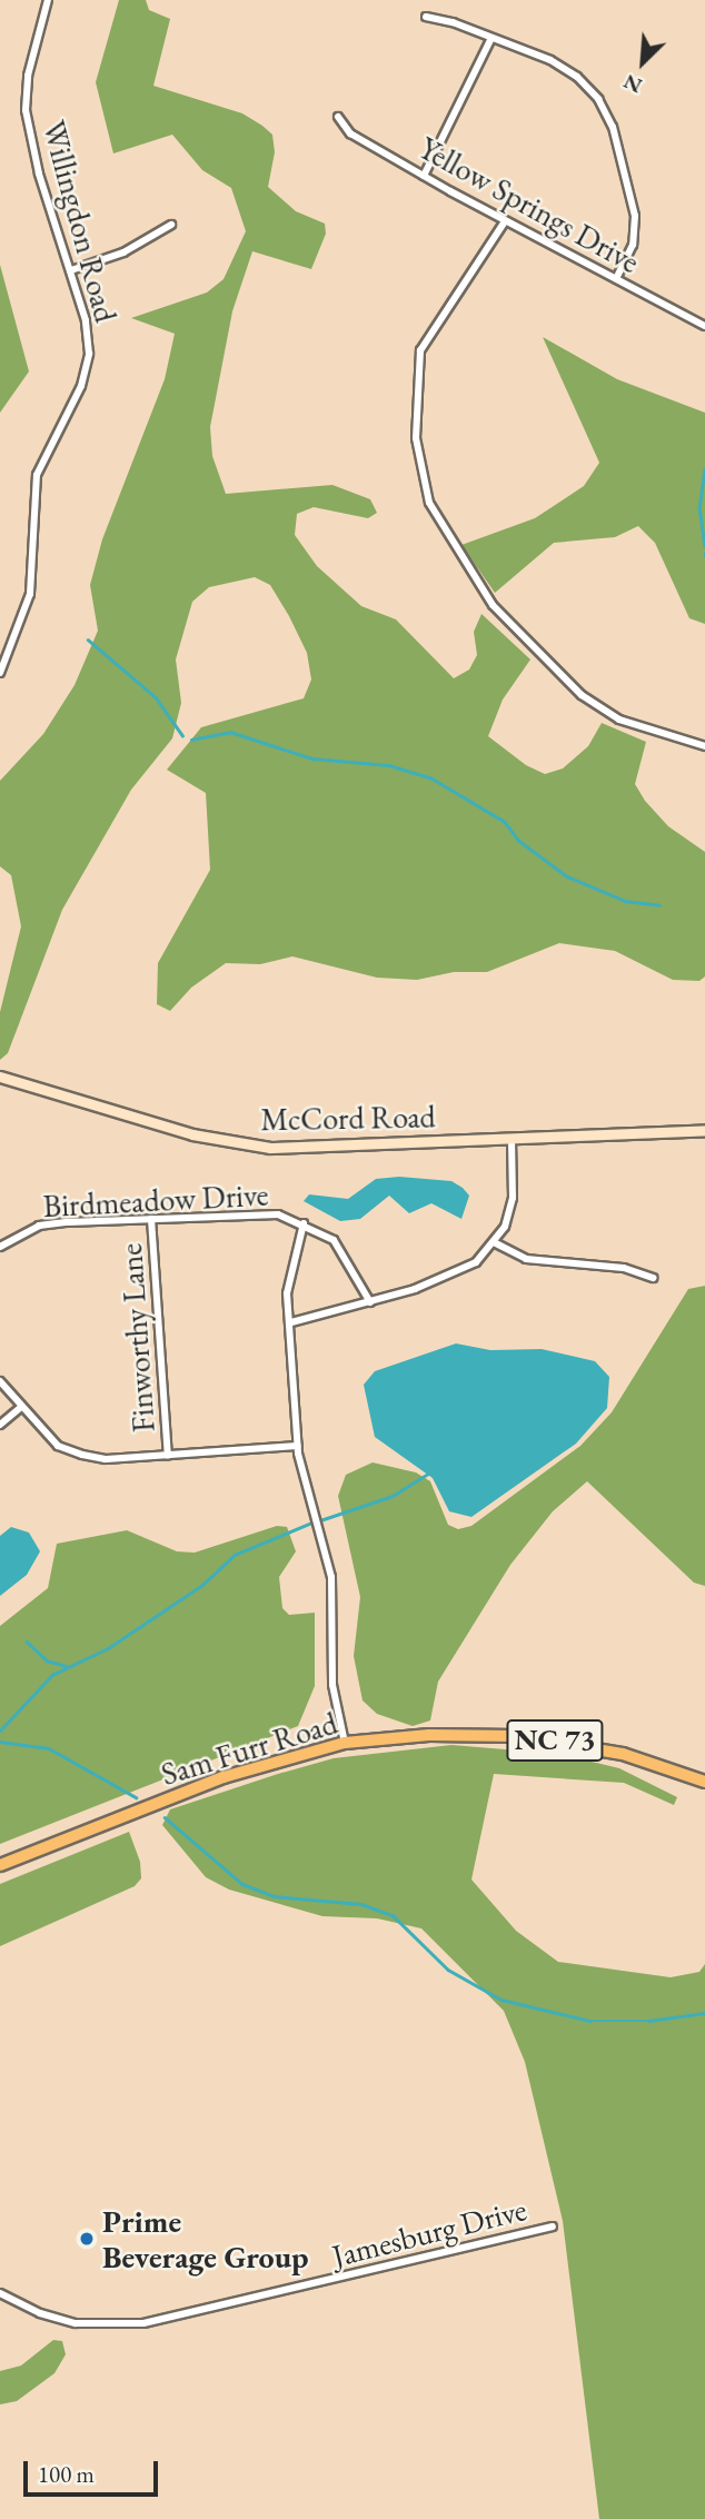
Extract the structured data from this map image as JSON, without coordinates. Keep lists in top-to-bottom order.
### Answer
{
  "streets": {
    "main road": ["NC 73", "Sam Furr Road"],
    "street": [
      "Yellow Springs Drive",
      "Willingdon Road",
      "McCord Road",
      "Birdmeadow Drive",
      "Finworthy Lane",
      "Jamesburg Drive"
    ]
  },
  "crossings": [
    ["Birdmeadow Drive", "Finworthy Lane"]
  ],
  "places": ["Prime Beverage Group"],
  "scale_bar": "100 m",
  "north": "bottom left"
}
